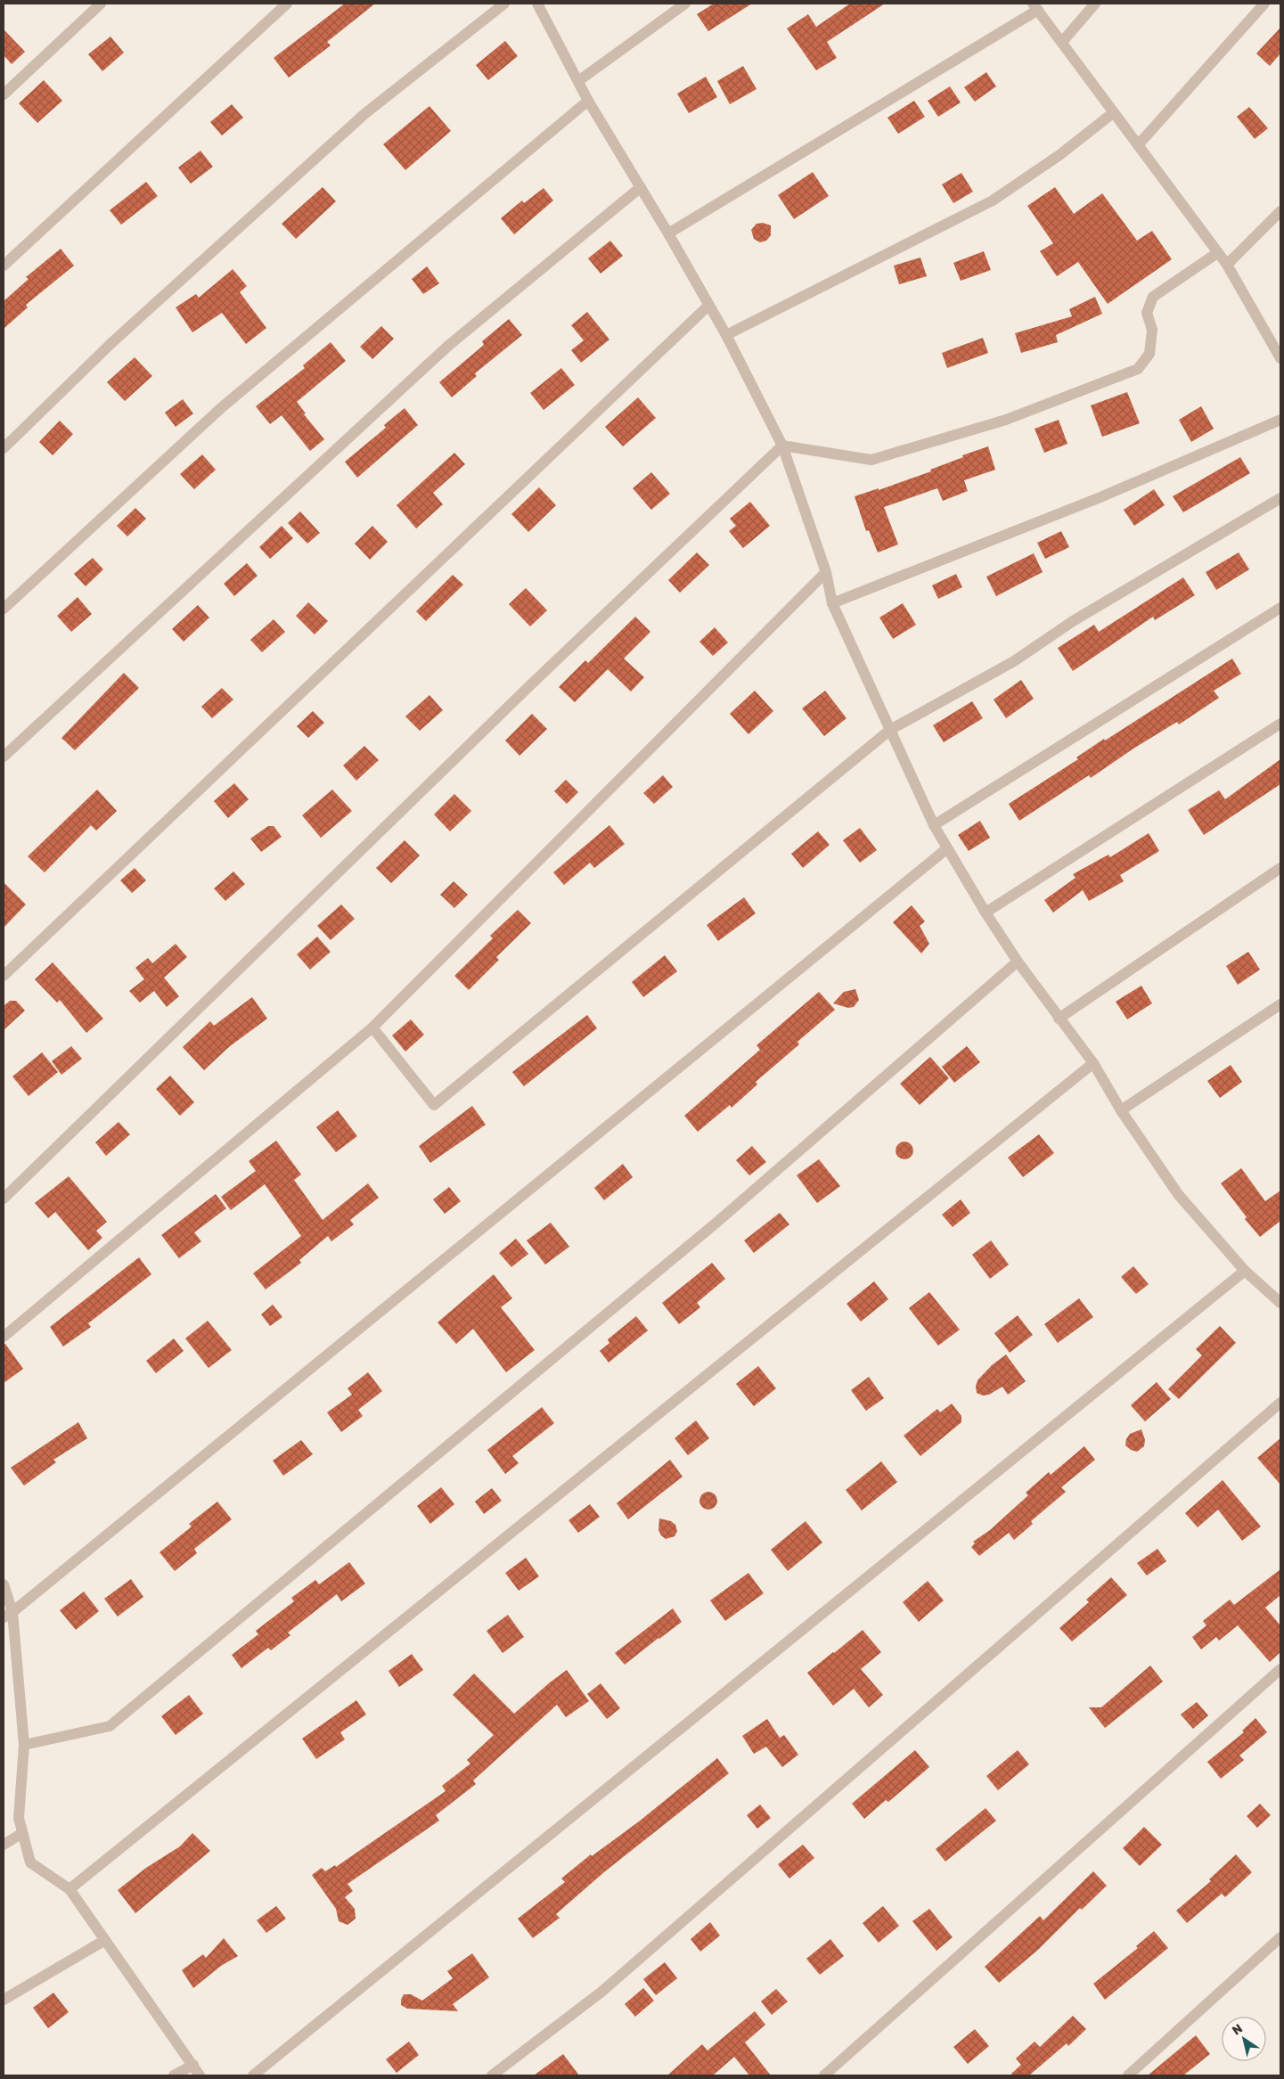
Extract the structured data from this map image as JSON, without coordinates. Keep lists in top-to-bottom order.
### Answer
{
  "north": "top left"
}
